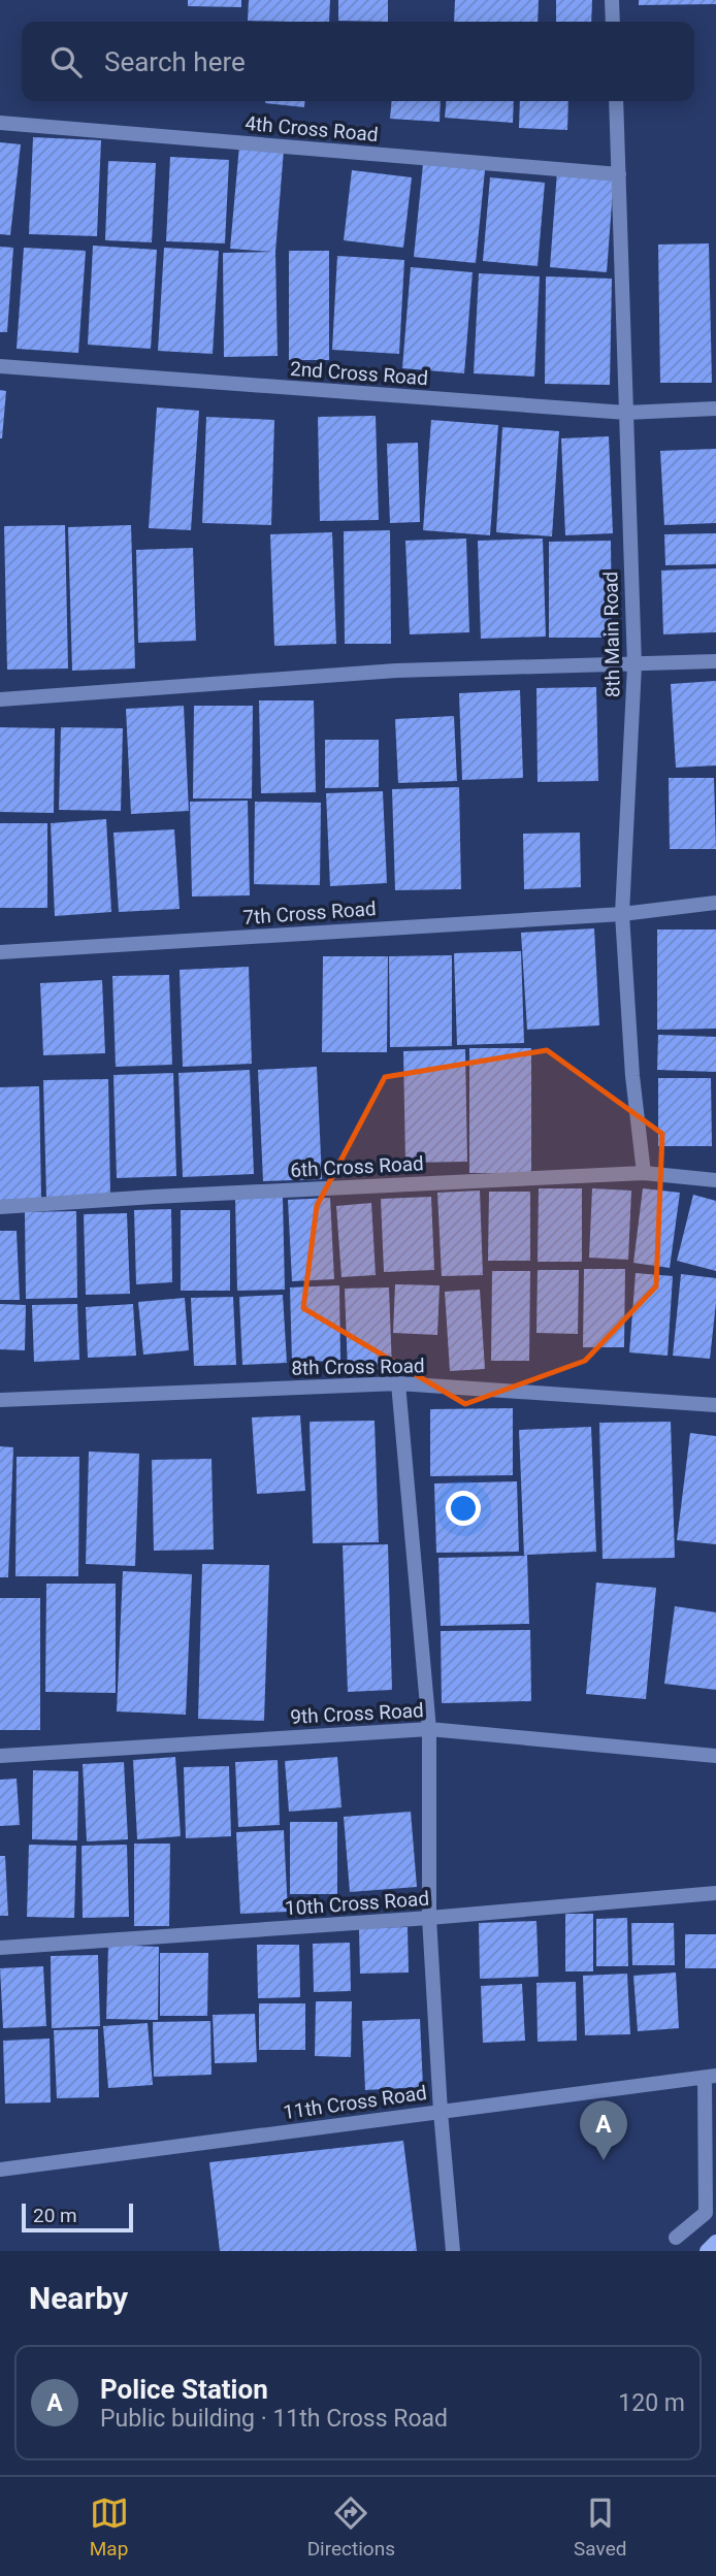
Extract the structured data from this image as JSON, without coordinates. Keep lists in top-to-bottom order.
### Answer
{
  "streets": {
    "street": [
      "4th Cross Road",
      "2nd Cross Road",
      "8th Main Road",
      "7th Cross Road",
      "6th Cross Road",
      "8th Cross Road",
      "9th Cross Road",
      "10th Cross Road",
      "11th Cross Road"
    ]
  },
  "crossings": [
    ["4th Cross Road", "8th Main Road"],
    ["2nd Cross Road", "8th Main Road"],
    ["8th Main Road", "7th Cross Road"],
    ["8th Main Road", "6th Cross Road"]
  ],
  "scale_bar": "20 m",
  "page": {
    "search": "Search here",
    "pins": "A",
    "scale": "20 m",
    "heading": "Nearby",
    "list": [
      {
        "mark": "A",
        "name": "Police Station",
        "note": "Public building · 11th Cross Road",
        "value": "120 m"
      }
    ],
    "nav": ["Map", "Directions", "Saved"]
  }
}
